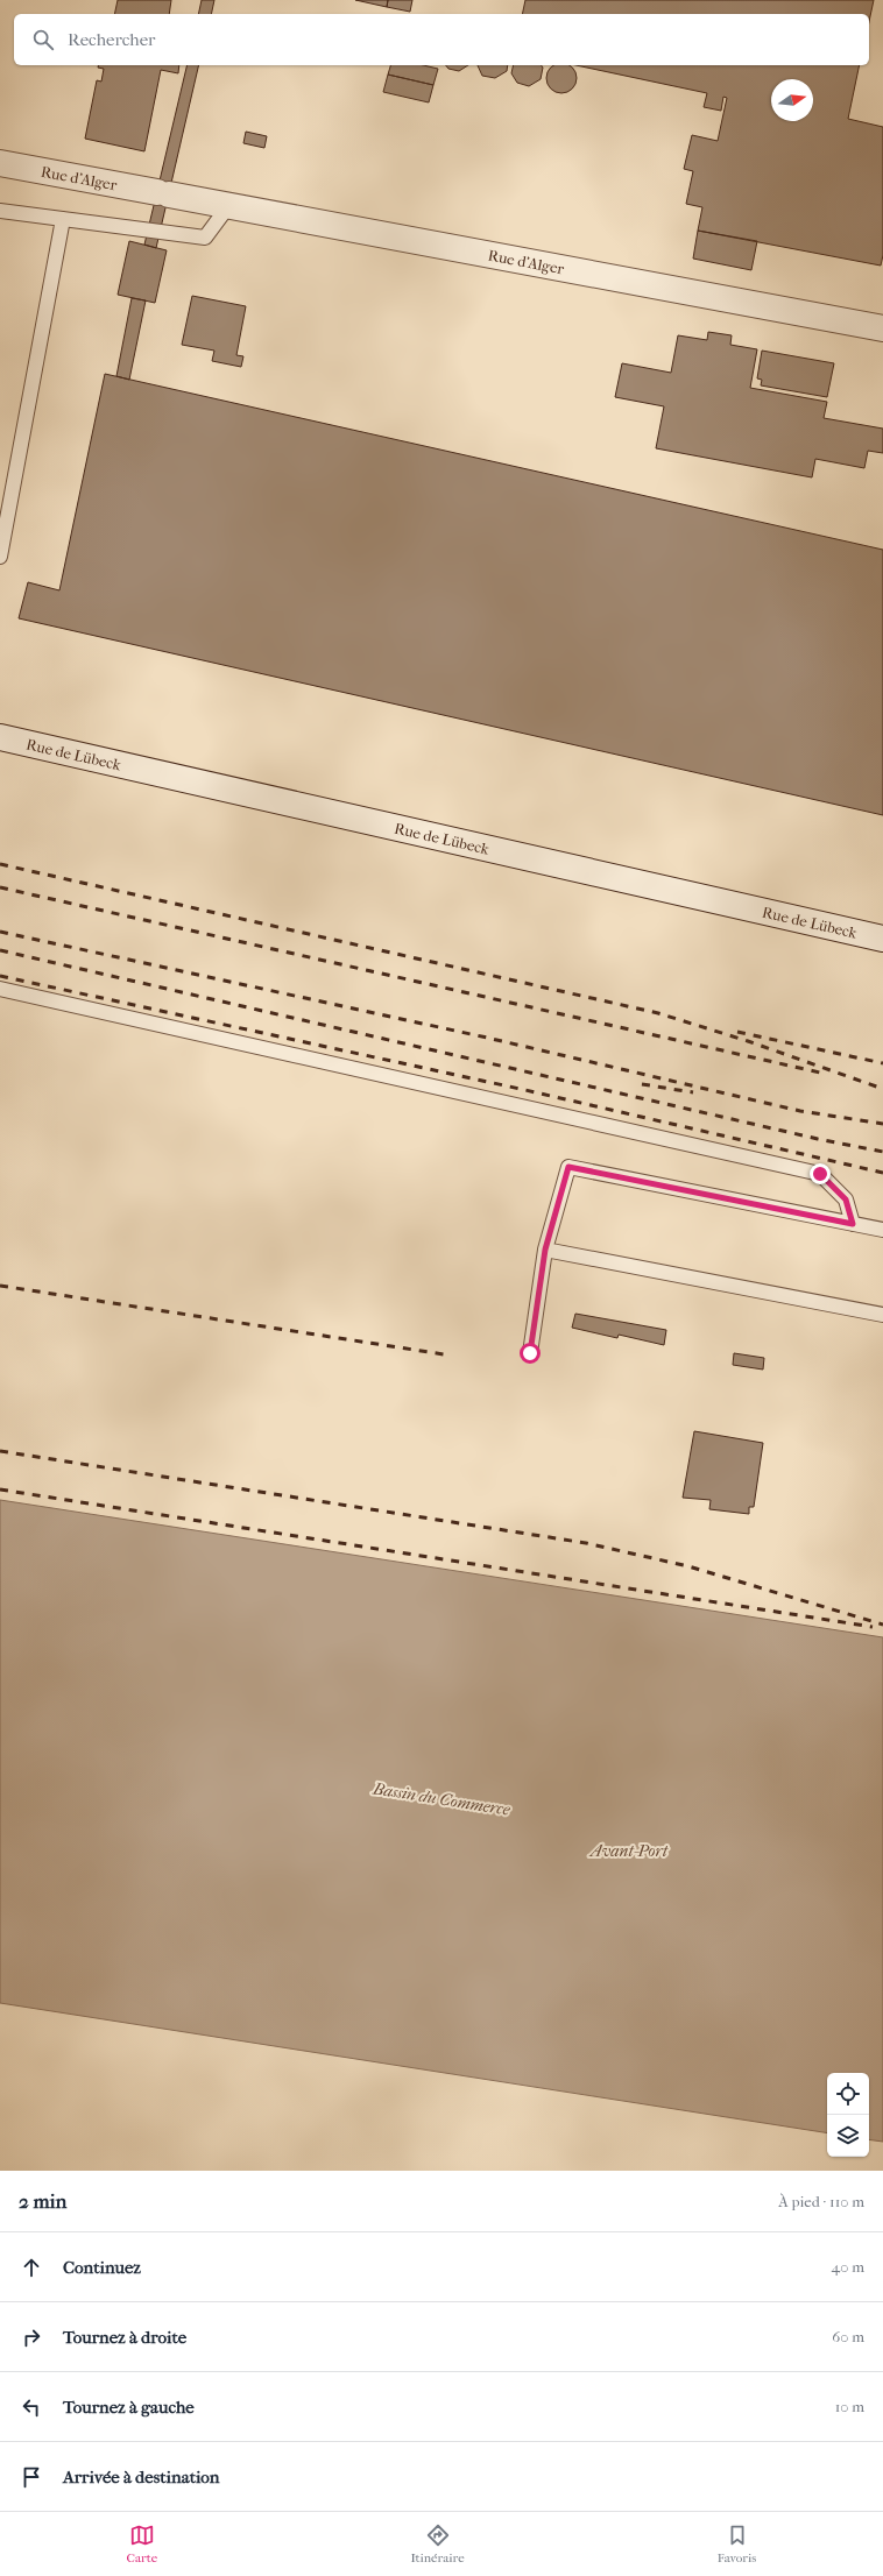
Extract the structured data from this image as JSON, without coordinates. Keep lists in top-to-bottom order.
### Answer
{
  "streets": {
    "main road": ["Rue d'Alger", "Rue de Lübeck"]
  },
  "water": ["Bassin du Commerce", "Avant-Port"],
  "north": "right",
  "page": {
    "search": "Rechercher",
    "heading": ["2 min", "À pied · 110 m"],
    "list": [
      ["Continuez", "40 m"],
      ["Tournez à droite", "60 m"],
      ["Tournez à gauche", "10 m"],
      "Arrivée à destination"
    ],
    "nav": ["Carte", "Itinéraire", "Favoris"]
  }
}
